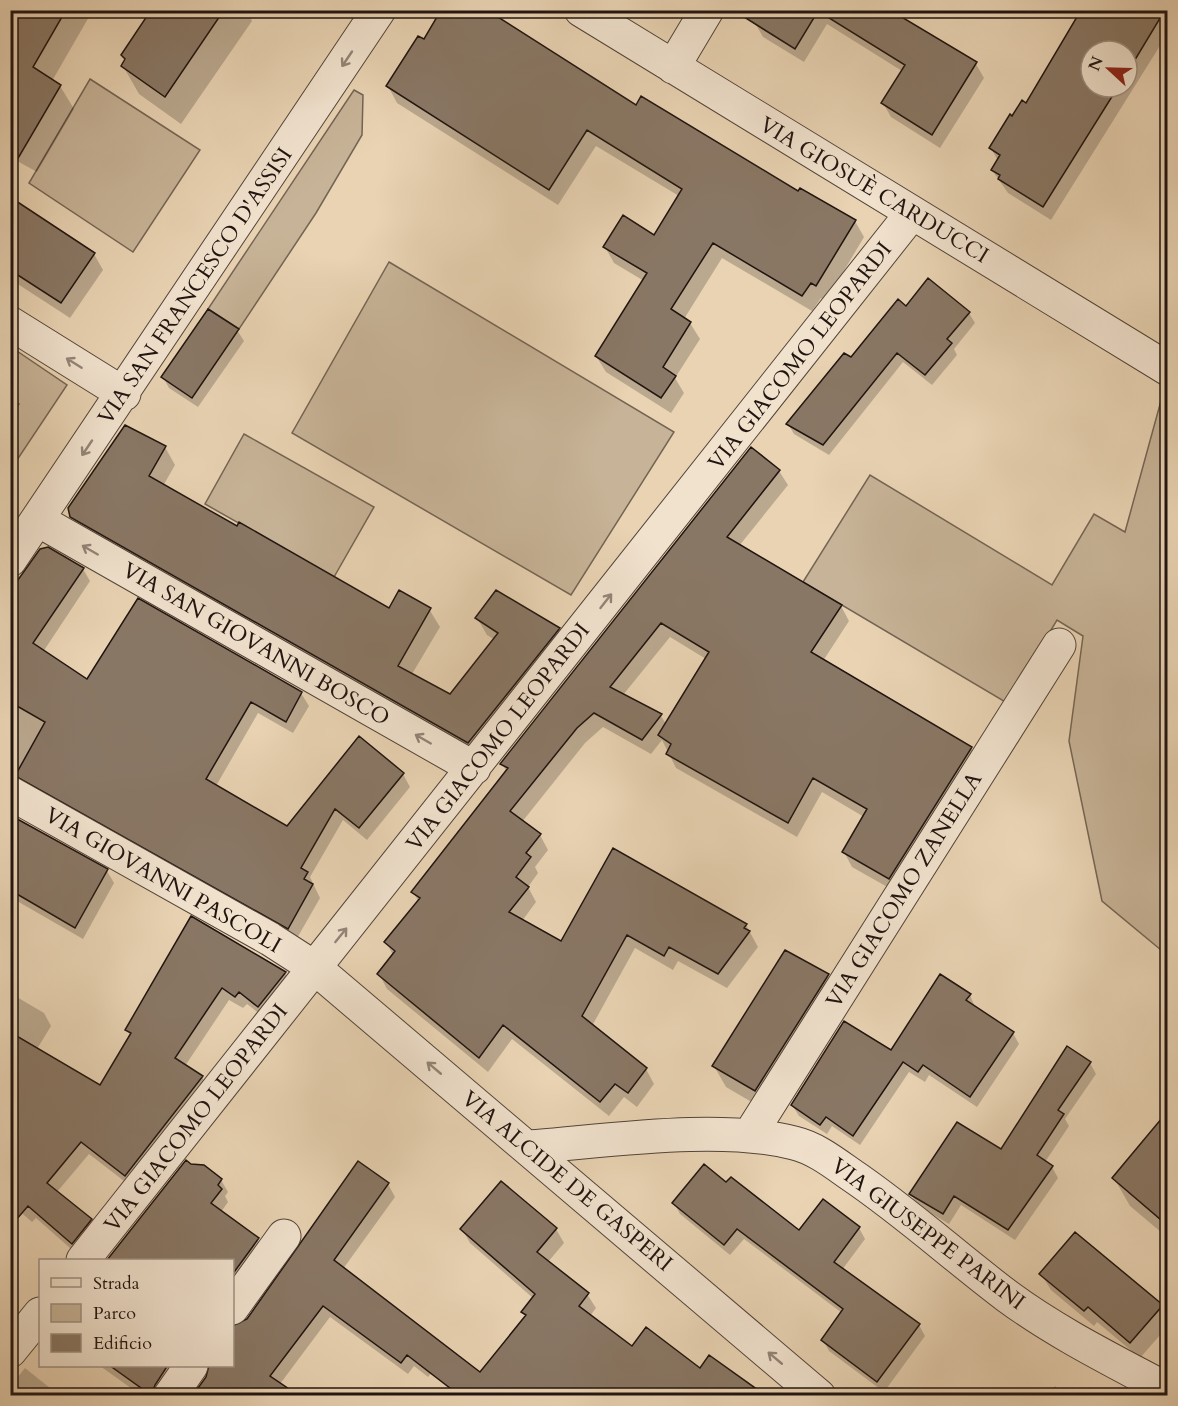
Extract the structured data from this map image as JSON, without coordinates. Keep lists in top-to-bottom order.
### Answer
{
  "streets": {
    "street": [
      "VIA GIOSUÈ CARDUCCI",
      "VIA SAN FRANCESCO D'ASSISI",
      "VIA GIACOMO LEOPARDI",
      "VIA SAN GIOVANNI BOSCO",
      "VIA GIOVANNI PASCOLI",
      "VIA GIACOMO ZANELLA",
      "VIA ALCIDE DE GASPERI",
      "VIA GIUSEPPE PARINI"
    ]
  },
  "crossings": [
    ["VIA GIOSUÈ CARDUCCI", "VIA GIACOMO LEOPARDI"],
    ["VIA SAN FRANCESCO D'ASSISI", "VIA SAN GIOVANNI BOSCO"],
    ["VIA GIACOMO LEOPARDI", "VIA SAN GIOVANNI BOSCO"],
    ["VIA GIACOMO LEOPARDI", "VIA GIOVANNI PASCOLI"],
    ["VIA GIACOMO LEOPARDI", "VIA ALCIDE DE GASPERI"],
    ["VIA GIOVANNI PASCOLI", "VIA ALCIDE DE GASPERI"],
    ["VIA GIACOMO ZANELLA", "VIA GIUSEPPE PARINI"],
    ["VIA ALCIDE DE GASPERI", "VIA GIUSEPPE PARINI"]
  ],
  "one_way": [
    "VIA SAN FRANCESCO D'ASSISI",
    "VIA GIACOMO LEOPARDI",
    "VIA SAN GIOVANNI BOSCO",
    "VIA ALCIDE DE GASPERI"
  ],
  "legend": ["Strada", "Parco", "Edificio"],
  "north": "left"
}
